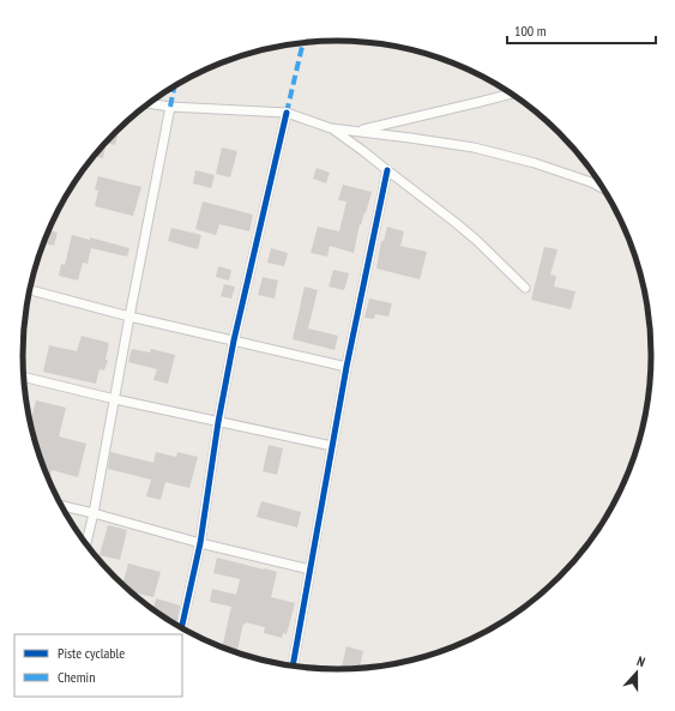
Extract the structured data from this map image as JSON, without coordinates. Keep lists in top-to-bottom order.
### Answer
{
  "legend": ["Piste cyclable", "Chemin"],
  "scale_bar": "100 m",
  "north": "top"
}
